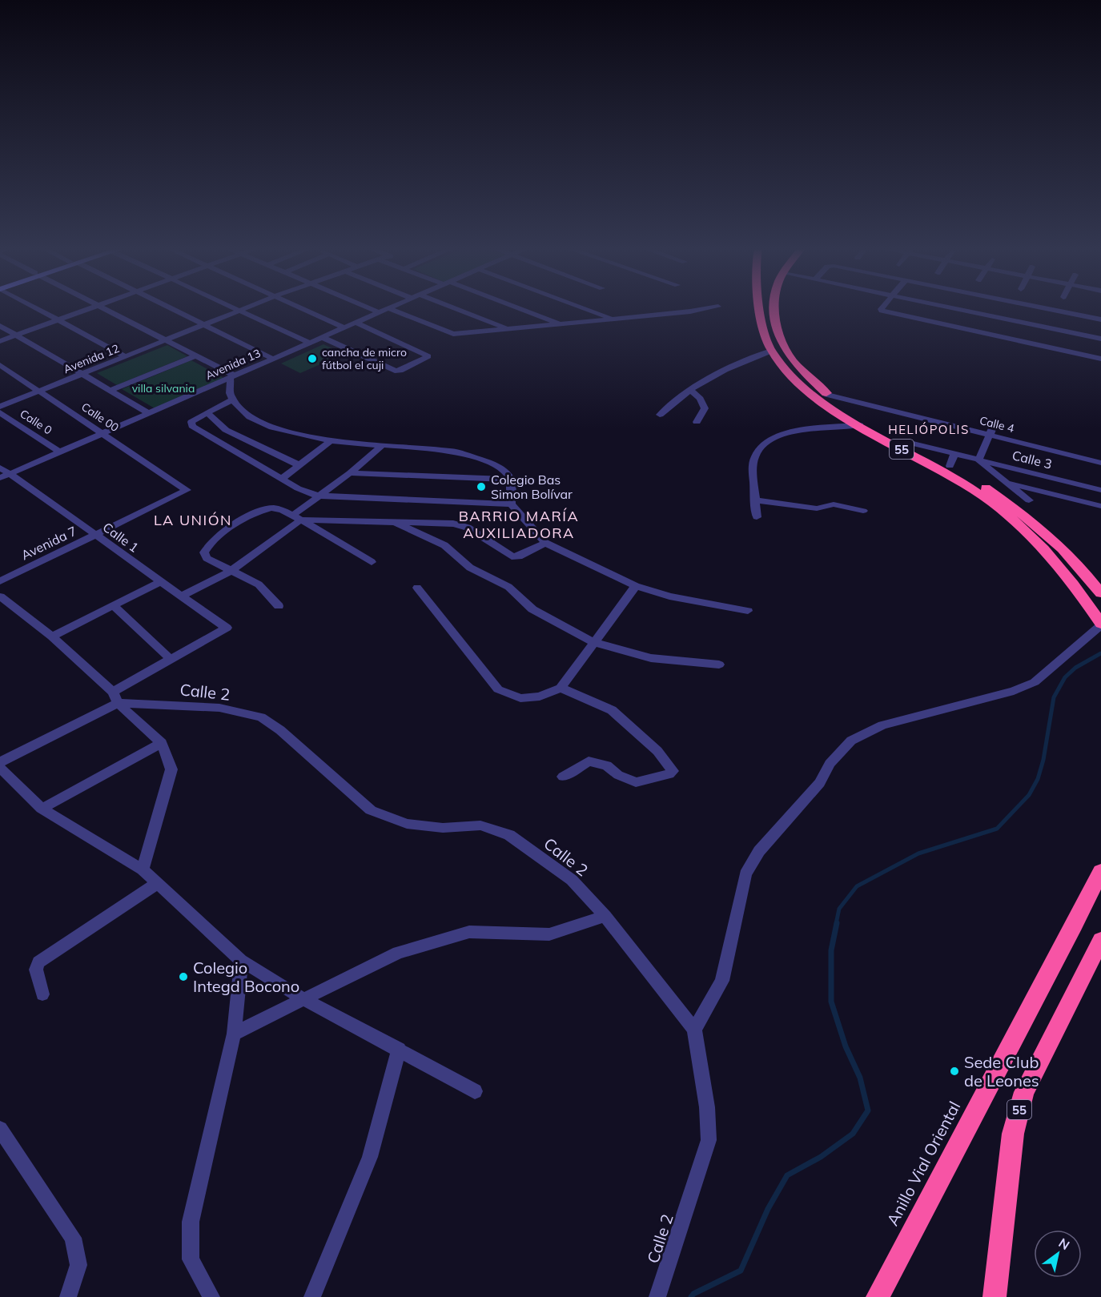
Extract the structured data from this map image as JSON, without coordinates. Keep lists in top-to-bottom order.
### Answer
{
  "streets": {
    "highway": ["55", "Anillo Vial Oriental"],
    "street": [
      "Avenida 12",
      "Avenida 13",
      "Calle 00",
      "Calle 0",
      "Calle 4",
      "Calle 3",
      "Calle 1",
      "Avenida 7",
      "Calle 2"
    ]
  },
  "crossings": [
    ["Avenida 12", "Calle 00"],
    ["Avenida 13", "Calle 00"],
    ["Avenida 13", "Calle 0"],
    ["Avenida 13", "Calle 1"],
    ["Calle 00", "Avenida 7"],
    ["Calle 4", "55"],
    ["55", "Calle 3"],
    ["Calle 1", "Avenida 7"]
  ],
  "districts": ["HELIÓPOLIS", "BARRIO MARÍA AUXILIADORA", "LA UNIÓN"],
  "parks": ["villa silvania"],
  "places": [
    "cancha de micro fútbol el cuji",
    "Colegio Bas Simon Bolívar",
    "Colegio Integd Bocono",
    "Sede Club de Leones"
  ],
  "north": "top right"
}
